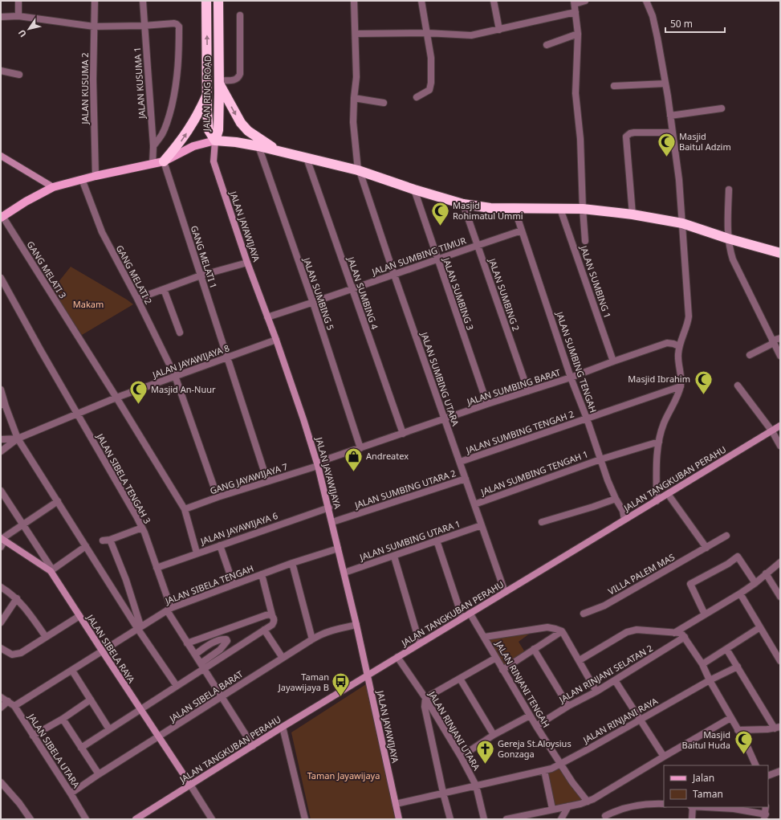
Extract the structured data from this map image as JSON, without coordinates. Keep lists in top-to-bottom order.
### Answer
{
  "streets": {
    "highway": ["JALAN RING ROAD"],
    "main road": ["JALAN JAYAWIJAYA", "JALAN TANGKUBAN PERAHU", "JALAN SIBELA RAYA"],
    "street": [
      "JALAN KUSUMA 1",
      "JALAN KUSUMA 2",
      "JALAN SUMBING TIMUR",
      "GANG MELATI 1",
      "GANG MELATI 3",
      "GANG MELATI 2",
      "JALAN SUMBING 1",
      "JALAN SUMBING 4",
      "JALAN SUMBING 5",
      "JALAN SUMBING 3",
      "JALAN SUMBING 2",
      "JALAN JAYAWIJAYA 8",
      "JALAN SUMBING TENGAH",
      "JALAN SUMBING UTARA",
      "JALAN SUMBING BARAT",
      "JALAN SUMBING TENGAH 2",
      "JALAN SUMBING TENGAH 1",
      "JALAN SIBELA TENGAH 3",
      "GANG JAYAWIJAYA 7",
      "JALAN SUMBING UTARA 2",
      "JALAN JAYAWIJAYA 6",
      "JALAN SUMBING UTARA 1",
      "VILLA PALEM MAS",
      "JALAN SIBELA TENGAH",
      "JALAN RINJANI SELATAN 2",
      "JALAN RINJANI TENGAH",
      "JALAN SIBELA BARAT",
      "JALAN RINJANI RAYA",
      "JALAN RINJANI UTARA",
      "JALAN SIBELA UTARA"
    ]
  },
  "crossings": [
    ["JALAN RING ROAD", "JALAN JAYAWIJAYA"],
    ["JALAN JAYAWIJAYA", "JALAN SUMBING TIMUR"],
    ["JALAN JAYAWIJAYA", "JALAN JAYAWIJAYA 8"],
    ["JALAN JAYAWIJAYA", "JALAN SUMBING BARAT"],
    ["JALAN JAYAWIJAYA", "GANG JAYAWIJAYA 7"],
    ["JALAN JAYAWIJAYA", "JALAN TANGKUBAN PERAHU"],
    ["JALAN JAYAWIJAYA", "JALAN SUMBING UTARA 2"],
    ["JALAN JAYAWIJAYA", "JALAN JAYAWIJAYA 6"],
    ["JALAN JAYAWIJAYA", "JALAN SUMBING UTARA 1"],
    ["JALAN JAYAWIJAYA", "JALAN SIBELA TENGAH"],
    ["JALAN JAYAWIJAYA", "JALAN SIBELA BARAT"],
    ["JALAN JAYAWIJAYA", "JALAN RINJANI RAYA"],
    ["JALAN SUMBING TIMUR", "JALAN SUMBING 4"],
    ["JALAN SUMBING TIMUR", "JALAN SUMBING 5"],
    ["JALAN SUMBING TIMUR", "JALAN SUMBING 3"],
    ["JALAN SUMBING TIMUR", "JALAN SUMBING 2"],
    ["JALAN SUMBING TIMUR", "JALAN SUMBING TENGAH"],
    ["JALAN SUMBING TIMUR", "JALAN SUMBING UTARA"],
    ["GANG MELATI 1", "JALAN JAYAWIJAYA 8"],
    ["GANG MELATI 1", "GANG JAYAWIJAYA 7"],
    ["GANG MELATI 3", "JALAN JAYAWIJAYA 8"],
    ["GANG MELATI 3", "GANG JAYAWIJAYA 7"],
    ["GANG MELATI 3", "JALAN JAYAWIJAYA 6"],
    ["GANG MELATI 2", "JALAN JAYAWIJAYA 8"],
    ["GANG MELATI 2", "GANG JAYAWIJAYA 7"],
    ["JALAN SUMBING 1", "JALAN SUMBING BARAT"],
    ["JALAN SUMBING 4", "JALAN SUMBING BARAT"],
    ["JALAN SUMBING 5", "JALAN SUMBING BARAT"],
    ["JALAN SUMBING 3", "JALAN SUMBING BARAT"],
    ["JALAN SUMBING 2", "JALAN SUMBING BARAT"],
    ["JALAN JAYAWIJAYA 8", "JALAN SIBELA TENGAH 3"],
    ["JALAN SUMBING TENGAH", "JALAN SUMBING BARAT"],
    ["JALAN SUMBING TENGAH", "JALAN SUMBING TENGAH 2"],
    ["JALAN SUMBING TENGAH", "JALAN SUMBING TENGAH 1"],
    ["JALAN SUMBING TENGAH", "JALAN TANGKUBAN PERAHU"],
    ["JALAN SUMBING UTARA", "JALAN SUMBING BARAT"],
    ["JALAN SUMBING UTARA", "JALAN SUMBING TENGAH 2"],
    ["JALAN SUMBING UTARA", "JALAN SUMBING TENGAH 1"],
    ["JALAN SUMBING UTARA", "JALAN TANGKUBAN PERAHU"],
    ["JALAN SUMBING UTARA", "JALAN SUMBING UTARA 2"],
    ["JALAN SUMBING UTARA", "JALAN SUMBING UTARA 1"],
    ["JALAN SUMBING BARAT", "GANG JAYAWIJAYA 7"],
    ["JALAN SIBELA TENGAH 3", "JALAN TANGKUBAN PERAHU"],
    ["JALAN SIBELA TENGAH 3", "JALAN JAYAWIJAYA 6"],
    ["JALAN SIBELA TENGAH 3", "JALAN SIBELA TENGAH"],
    ["JALAN SIBELA TENGAH 3", "JALAN SIBELA BARAT"],
    ["JALAN TANGKUBAN PERAHU", "JALAN SIBELA RAYA"],
    ["JALAN TANGKUBAN PERAHU", "JALAN RINJANI TENGAH"],
    ["JALAN TANGKUBAN PERAHU", "JALAN RINJANI UTARA"],
    ["JALAN SIBELA TENGAH", "JALAN SIBELA RAYA"],
    ["JALAN SIBELA TENGAH", "JALAN SIBELA UTARA"],
    ["JALAN SIBELA RAYA", "JALAN SIBELA BARAT"],
    ["JALAN RINJANI SELATAN 2", "JALAN RINJANI TENGAH"],
    ["JALAN RINJANI TENGAH", "JALAN RINJANI RAYA"],
    ["JALAN SIBELA BARAT", "JALAN SIBELA UTARA"],
    ["JALAN RINJANI RAYA", "JALAN RINJANI UTARA"]
  ],
  "parks": ["Makam", "Taman Jayawijaya"],
  "places": {
    "mosque": [
      "Masjid Baitul Adzim",
      "Masjid Rohimatul Ummi",
      "Masjid Ibrahim",
      "Masjid An-Nuur",
      "Masjid Baitul Huda"
    ],
    "shop": ["Andreatex"],
    "bus stop": ["Taman Jayawijaya B"],
    "church": ["Gereja St.Aloysius Gonzaga"]
  },
  "legend": ["Jalan", "Taman"],
  "scale_bar": "50 m",
  "north": "bottom left"
}
